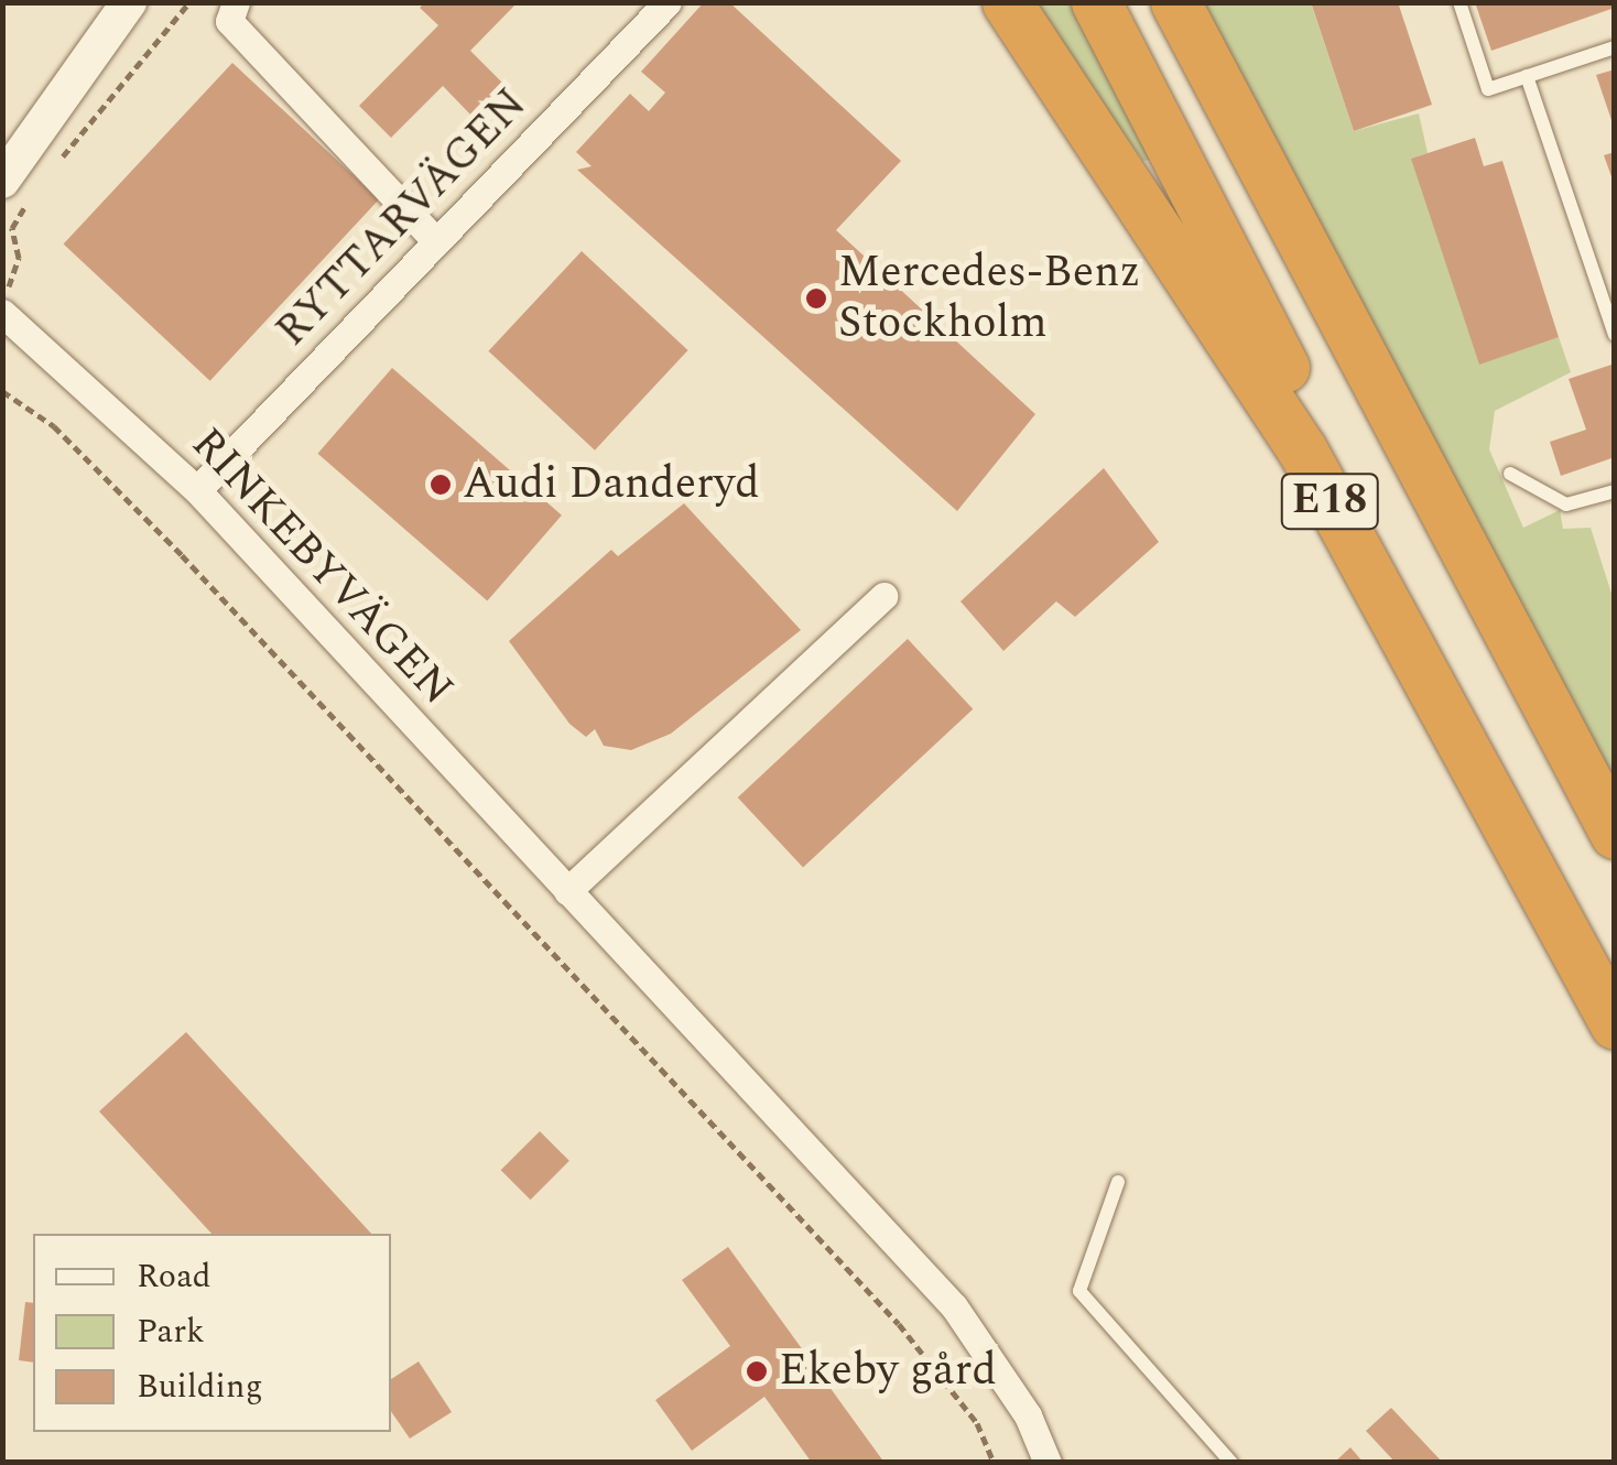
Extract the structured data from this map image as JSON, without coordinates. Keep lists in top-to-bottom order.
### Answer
{
  "streets": {
    "highway": ["E18"],
    "street": ["RYTTARVÄGEN", "RINKEBYVÄGEN"]
  },
  "crossings": [
    ["RYTTARVÄGEN", "RINKEBYVÄGEN"]
  ],
  "places": ["Mercedes-Benz Stockholm", "Audi Danderyd", "Ekeby gård"],
  "legend": ["Road", "Park", "Building"]
}
